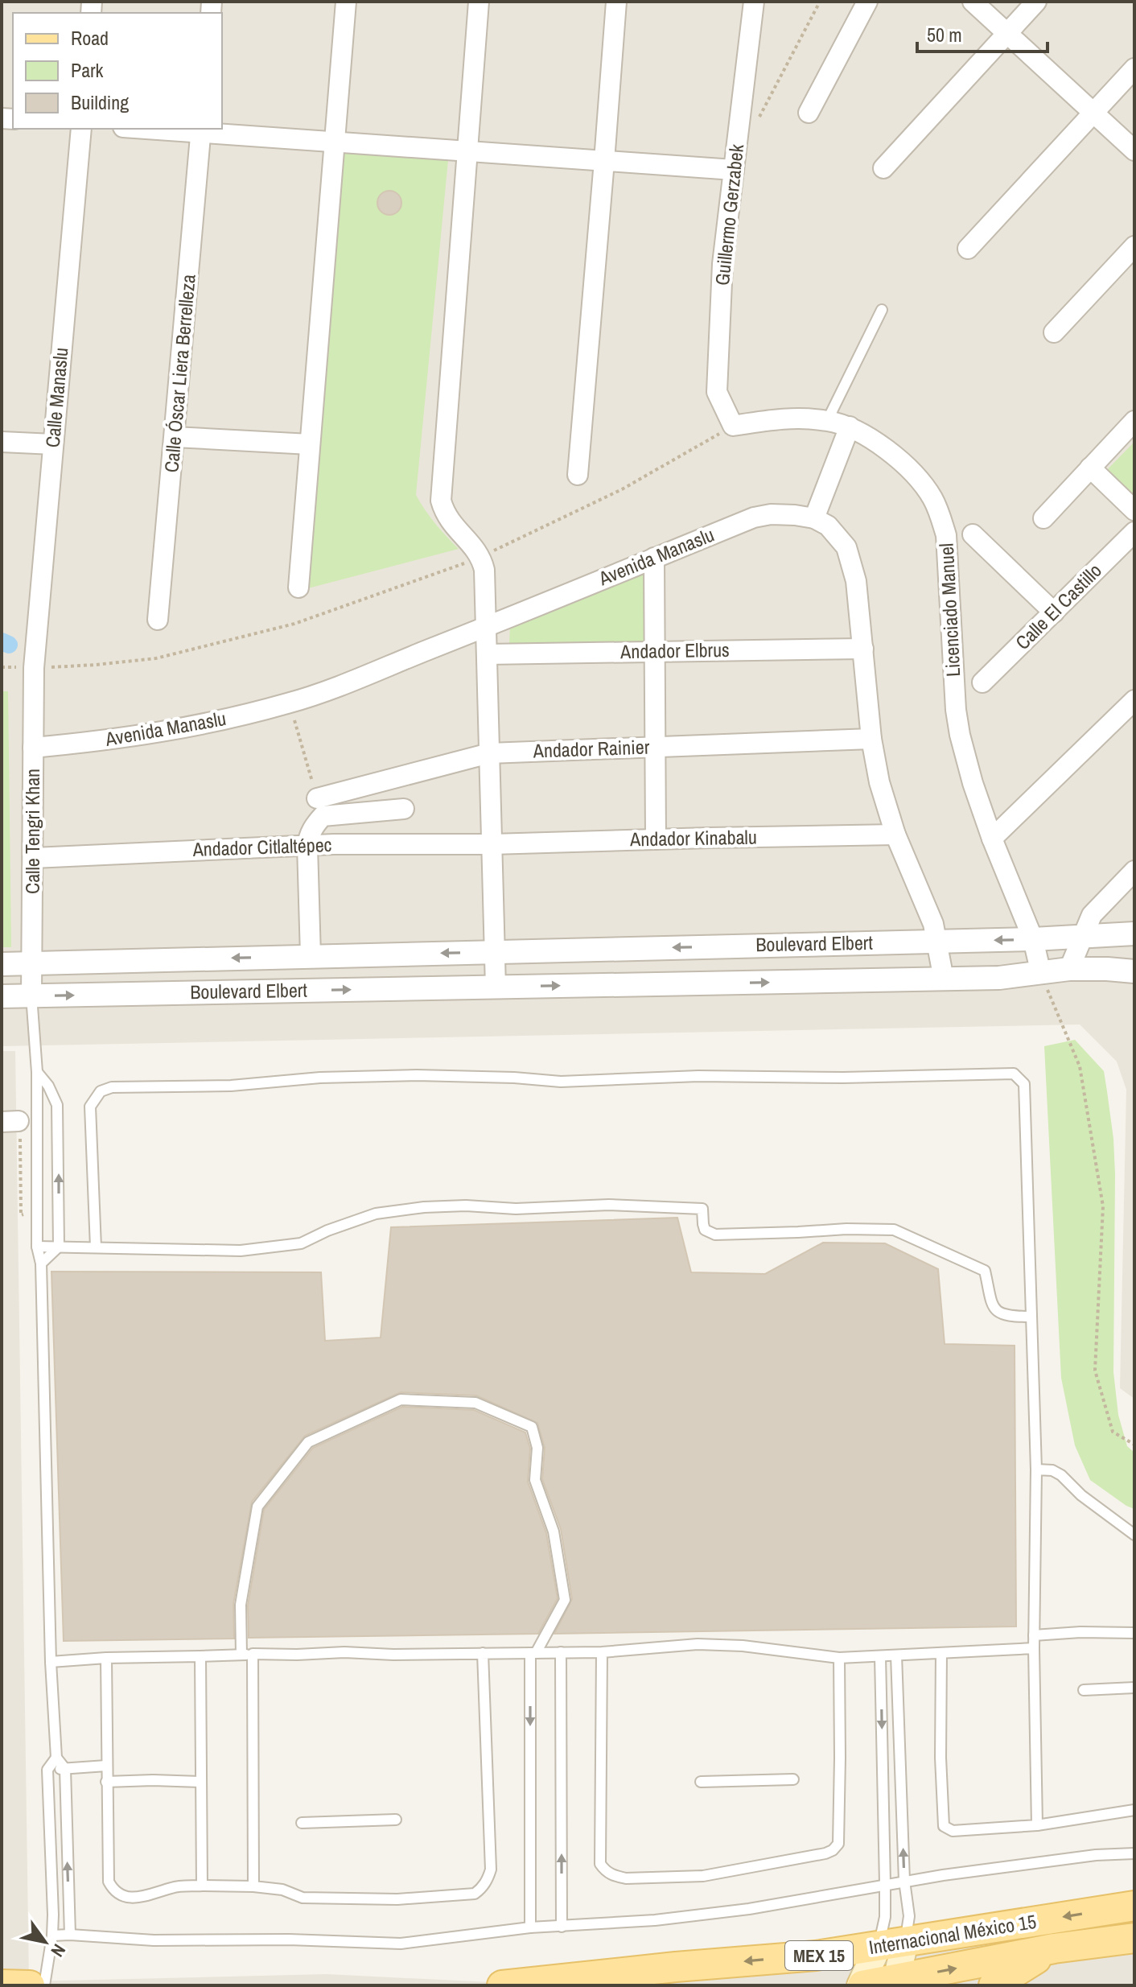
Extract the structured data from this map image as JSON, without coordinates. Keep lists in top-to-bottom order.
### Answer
{
  "streets": {
    "main road": ["Internacional México 15", "MEX 15"],
    "street": [
      "Guillermo Gerzabek",
      "Calle Óscar Liera Berrelleza",
      "Calle Manaslu",
      "Avenida Manaslu",
      "Calle El Castillo",
      "Licenciado Manuel",
      "Andador Elbrus",
      "Andador Rainier",
      "Calle Tengri Khan",
      "Andador Kinabalu",
      "Andador Citlaltépec",
      "Boulevard Elbert"
    ]
  },
  "crossings": [
    ["Guillermo Gerzabek", "Licenciado Manuel"],
    ["Calle Manaslu", "Calle Tengri Khan"],
    ["Avenida Manaslu", "Calle Tengri Khan"],
    ["Licenciado Manuel", "Boulevard Elbert"],
    ["Calle Tengri Khan", "Andador Citlaltépec"],
    ["Calle Tengri Khan", "Boulevard Elbert"],
    ["Andador Kinabalu", "Andador Citlaltépec"]
  ],
  "legend": ["Road", "Park", "Building"],
  "scale_bar": "50 m",
  "north": "bottom right"
}
